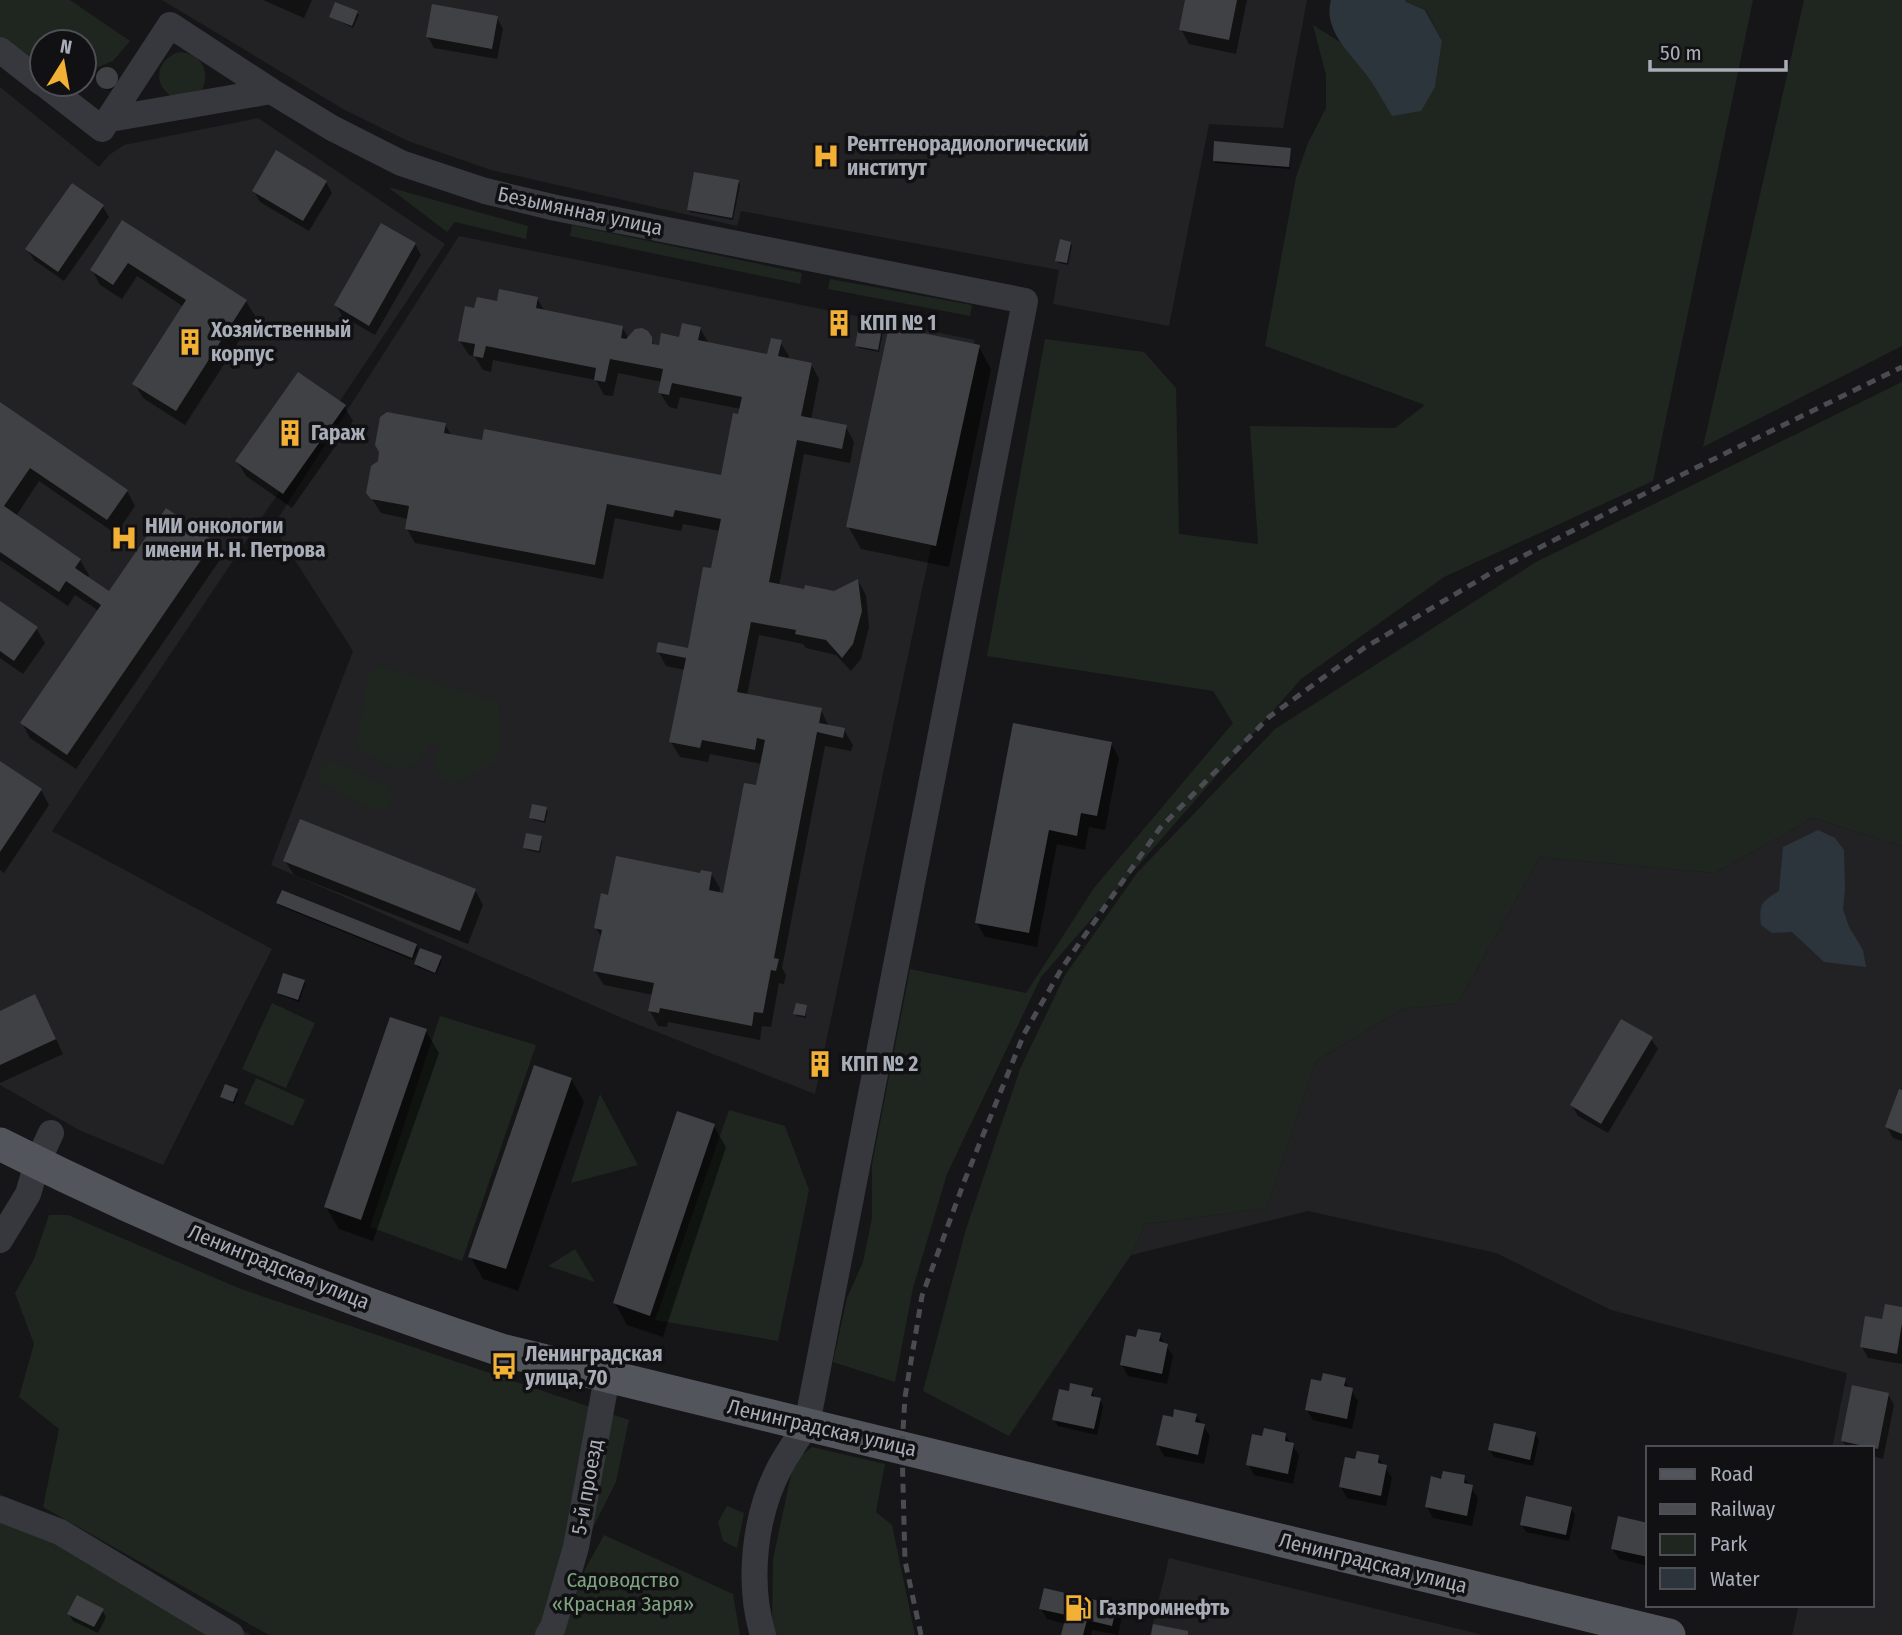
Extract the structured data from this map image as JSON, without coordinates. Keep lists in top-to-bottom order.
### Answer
{
  "streets": {
    "main road": ["Ленинградская улица"],
    "street": ["Безымянная улица", "5-й проезд"]
  },
  "crossings": [
    ["Безымянная улица", "Ленинградская улица"],
    ["Ленинградская улица", "5-й проезд"]
  ],
  "parks": ["Садоводство «Красная Заря»"],
  "places": {
    "hospital": ["Рентгенорадиологический институт", "НИИ онкологии имени Н. Н. Петрова"],
    "building": [
      "КПП № 1",
      "Хозяйственный корпус",
      "Гараж",
      "КПП № 2"
    ],
    "bus stop": ["Ленинградская улица, 70"],
    "fuel station": ["Газпромнефть"]
  },
  "legend": [
    "Road",
    "Railway",
    "Park",
    "Water"
  ],
  "scale_bar": "50 m",
  "north": "top"
}
